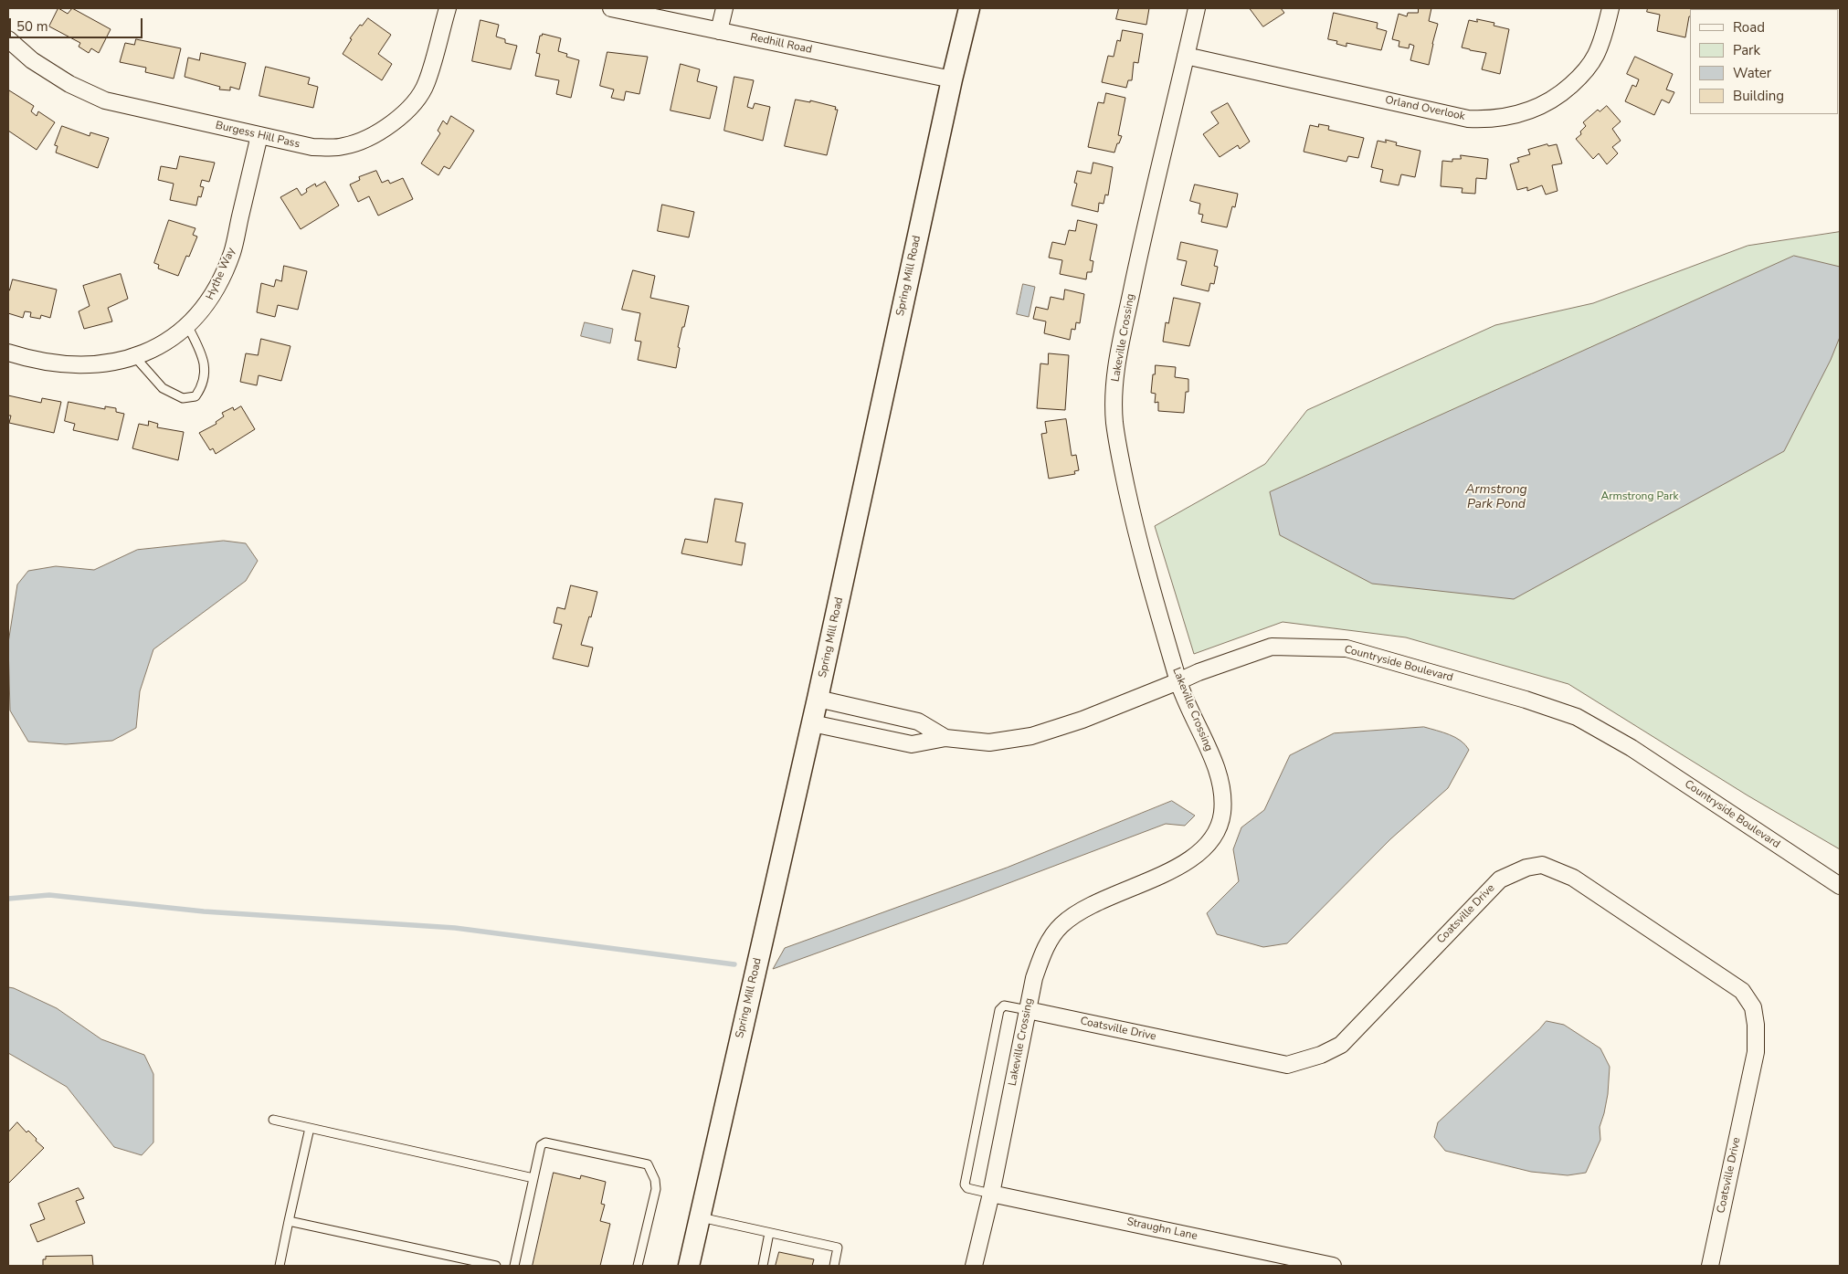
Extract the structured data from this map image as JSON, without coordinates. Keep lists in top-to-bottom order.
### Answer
{
  "streets": {
    "street": [
      "Redhill Road",
      "Orland Overlook",
      "Burgess Hill Pass",
      "Hythe Way",
      "Spring Mill Road",
      "Lakeville Crossing",
      "Countryside Boulevard",
      "Coatsville Drive",
      "Straughn Lane"
    ]
  },
  "crossings": [
    ["Redhill Road", "Spring Mill Road"],
    ["Orland Overlook", "Lakeville Crossing"],
    ["Burgess Hill Pass", "Hythe Way"],
    ["Spring Mill Road", "Countryside Boulevard"],
    ["Lakeville Crossing", "Countryside Boulevard"],
    ["Lakeville Crossing", "Coatsville Drive"],
    ["Lakeville Crossing", "Straughn Lane"]
  ],
  "water": ["Armstrong Park Pond"],
  "parks": ["Armstrong Park"],
  "legend": [
    "Road",
    "Park",
    "Water",
    "Building"
  ],
  "scale_bar": "50 m"
}
